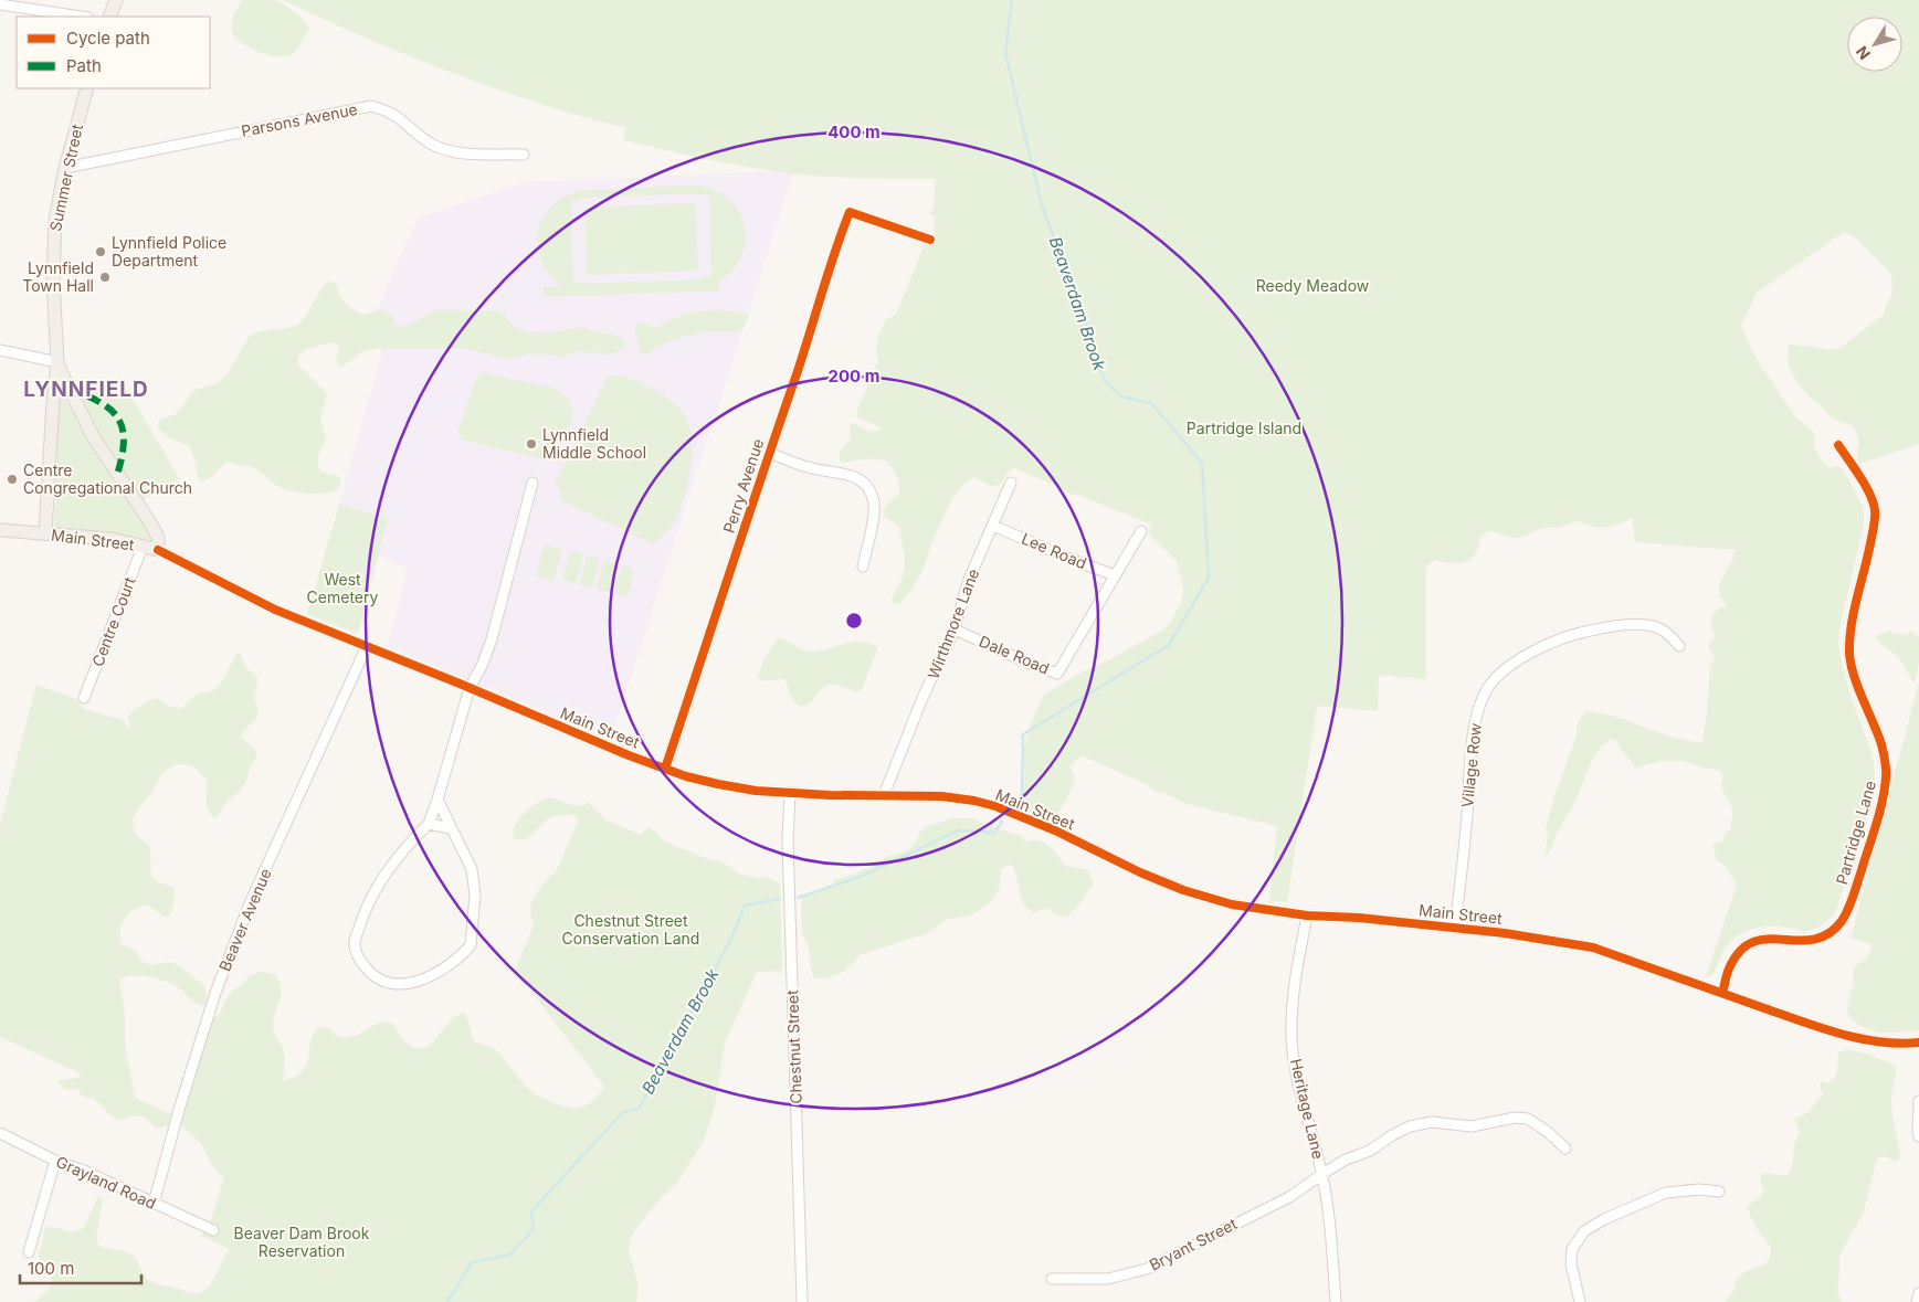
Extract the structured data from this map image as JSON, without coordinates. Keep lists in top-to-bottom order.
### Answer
{
  "streets": {
    "main road": ["Summer Street", "Main Street"],
    "street": [
      "Parsons Avenue",
      "Perry Avenue",
      "Lee Road",
      "Centre Court",
      "Wirthmore Lane",
      "Dale Road",
      "Village Row",
      "Partridge Lane",
      "Beaver Avenue",
      "Chestnut Street",
      "Heritage Lane",
      "Grayland Road",
      "Bryant Street"
    ]
  },
  "crossings": [
    ["Parsons Avenue", "Summer Street"],
    ["Summer Street", "Main Street"],
    ["Perry Avenue", "Main Street"],
    ["Main Street", "Centre Court"],
    ["Main Street", "Wirthmore Lane"],
    ["Main Street", "Village Row"],
    ["Main Street", "Partridge Lane"],
    ["Main Street", "Beaver Avenue"],
    ["Main Street", "Chestnut Street"],
    ["Main Street", "Heritage Lane"],
    ["Lee Road", "Wirthmore Lane"],
    ["Lee Road", "Dale Road"],
    ["Wirthmore Lane", "Dale Road"],
    ["Beaver Avenue", "Grayland Road"],
    ["Heritage Lane", "Bryant Street"]
  ],
  "districts": ["LYNNFIELD"],
  "water": ["Beaverdam Brook"],
  "parks": [
    "Reedy Meadow",
    "Partridge Island",
    "West Cemetery",
    "Chestnut Street Conservation Land",
    "Beaver Dam Brook Reservation"
  ],
  "places": [
    "Lynnfield Police Department",
    "Lynnfield Town Hall",
    "Lynnfield Middle School",
    "Centre Congregational Church"
  ],
  "legend": ["Cycle path", "Path"],
  "scale_bar": "100 m",
  "north": "bottom left",
  "rings": ["400 m", "200 m"]
}
